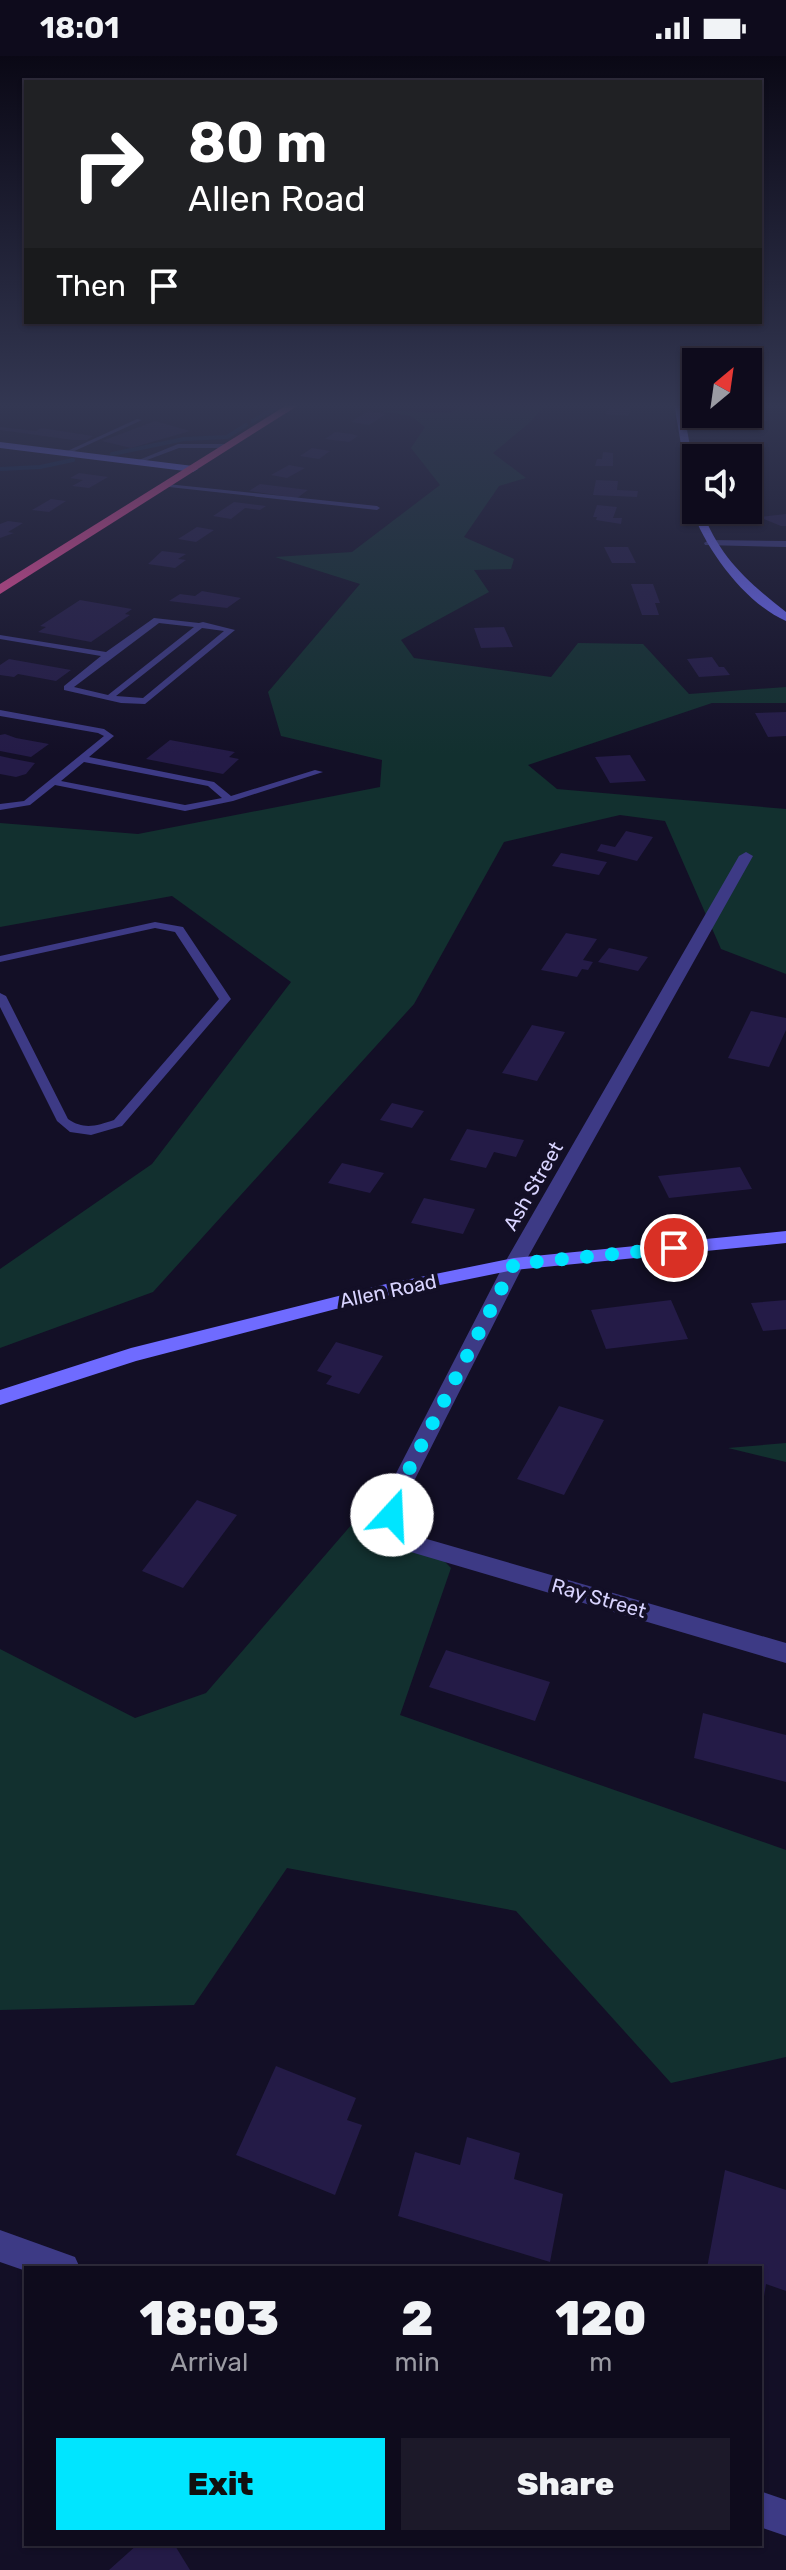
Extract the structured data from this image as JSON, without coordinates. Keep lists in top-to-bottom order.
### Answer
{
  "streets": {
    "street": ["Ash Street", "Allen Road", "Ray Street"]
  },
  "crossings": [
    ["Ash Street", "Allen Road"],
    ["Ash Street", "Ray Street"]
  ],
  "north": "top right",
  "page": {
    "status": "18:01",
    "turn": ["80 m", "Allen Road"],
    "then": "Then",
    "eta": [
      "18:03",
      "Arrival",
      "2",
      "min",
      "120",
      "m"
    ],
    "buttons": ["Exit", "Share"]
  }
}
